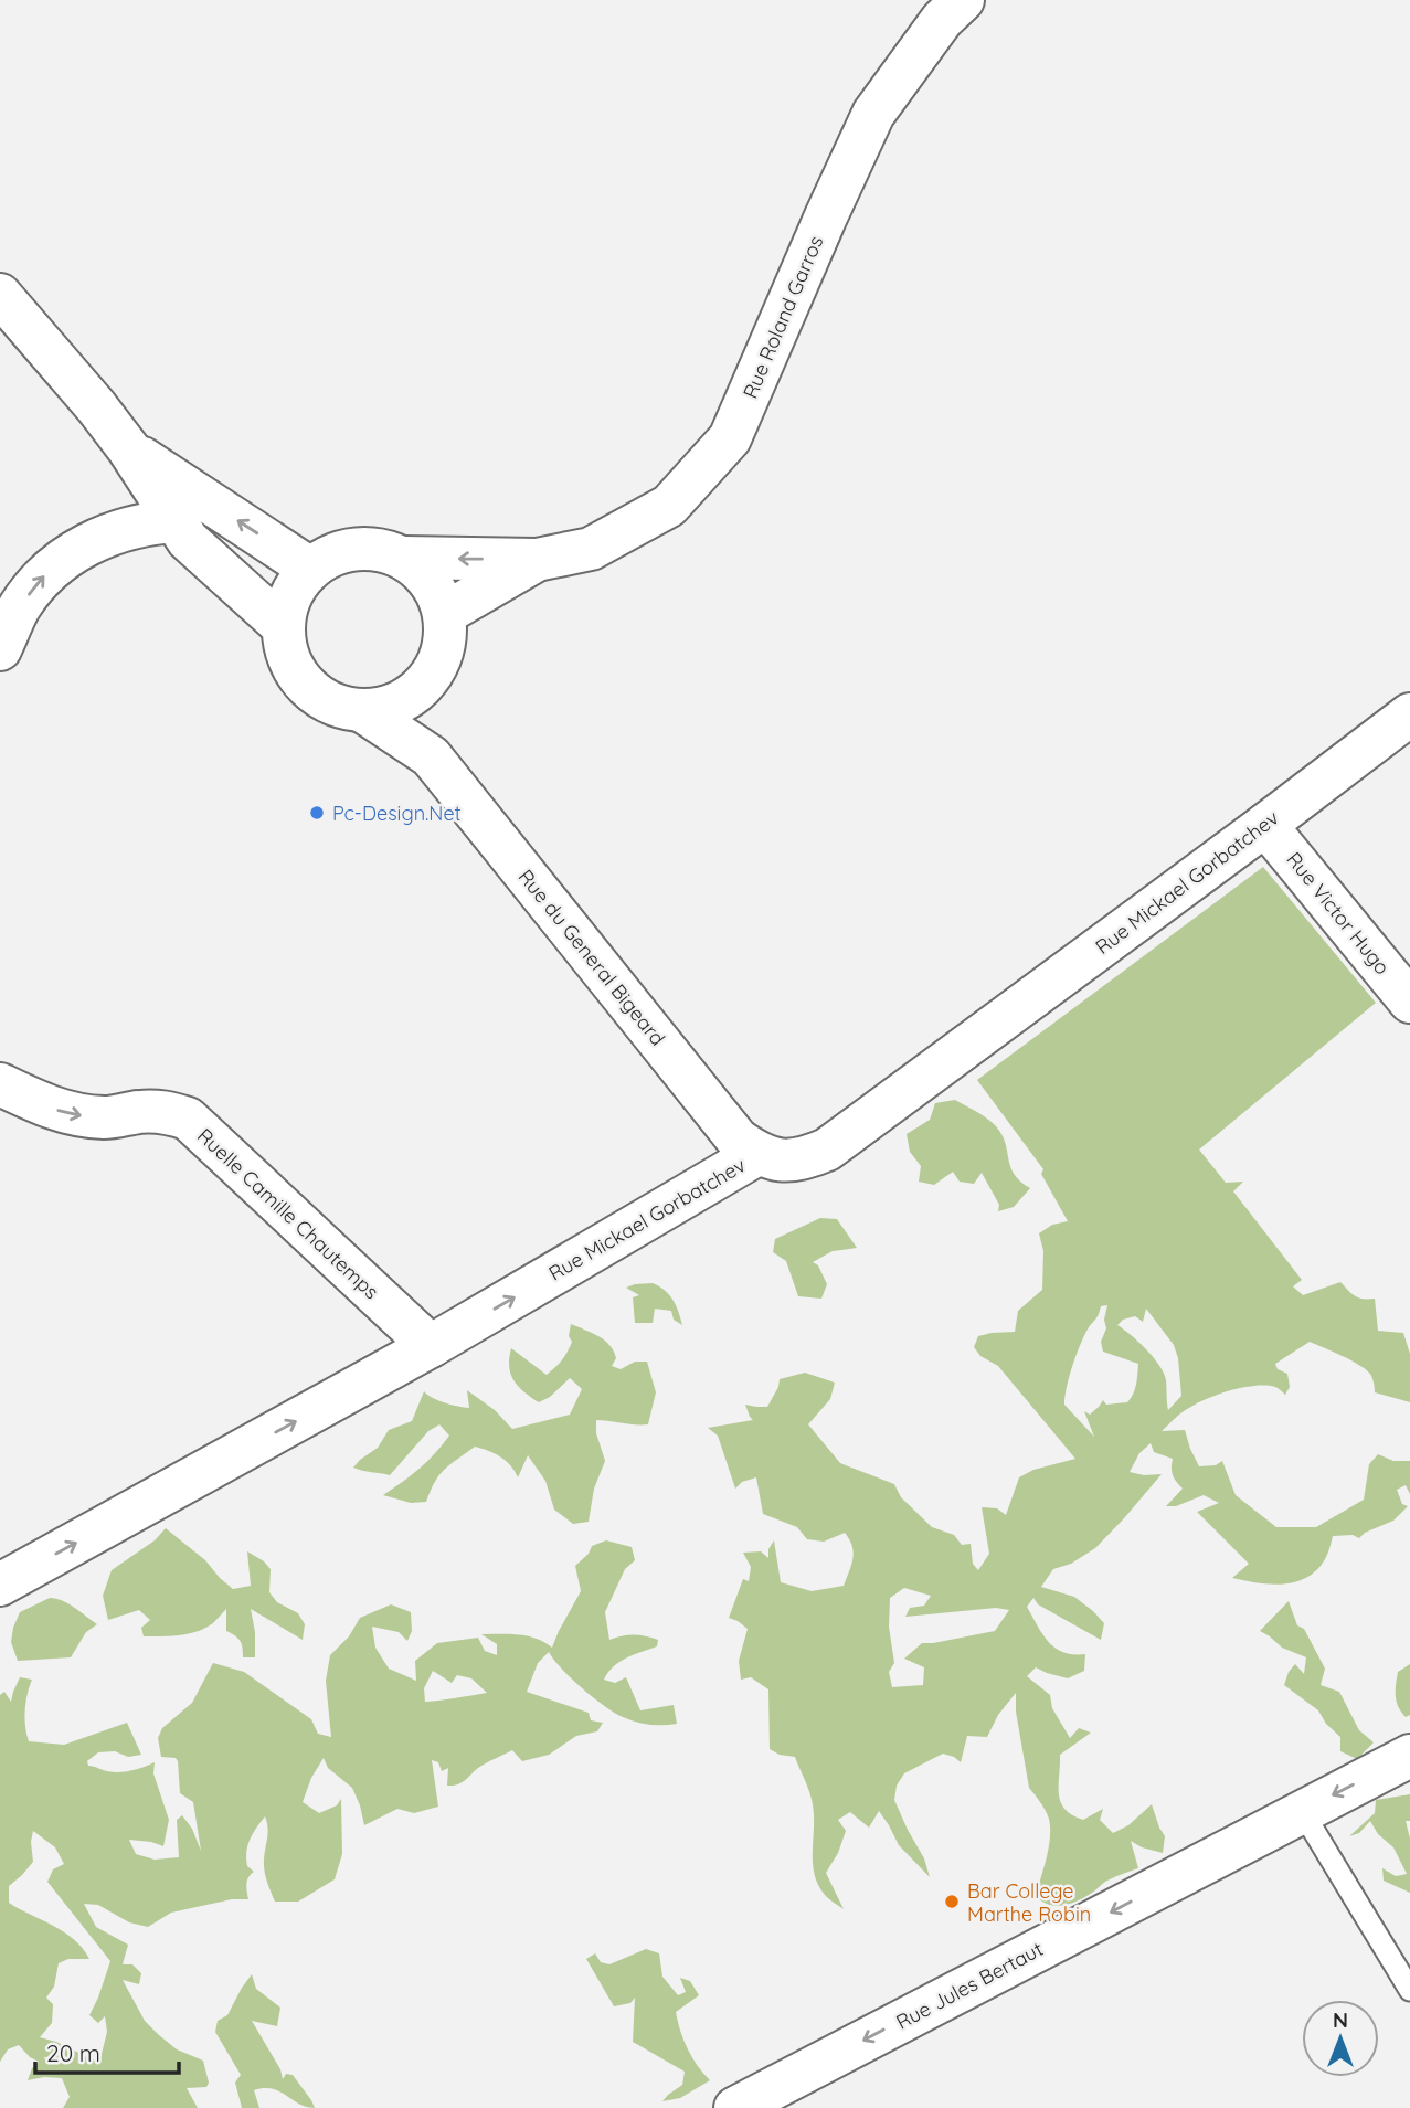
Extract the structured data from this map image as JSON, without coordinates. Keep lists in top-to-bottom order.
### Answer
{
  "streets": {
    "street": [
      "Rue Roland Garros",
      "Rue Mickael Gorbatchev",
      "Rue Victor Hugo",
      "Rue du General Bigeard",
      "Ruelle Camille Chautemps",
      "Rue Jules Bertaut"
    ]
  },
  "crossings": [
    ["Rue Roland Garros", "Rue du General Bigeard"],
    ["Rue Mickael Gorbatchev", "Rue Victor Hugo"],
    ["Rue Mickael Gorbatchev", "Rue du General Bigeard"],
    ["Rue Mickael Gorbatchev", "Ruelle Camille Chautemps"]
  ],
  "one_way": ["Rue Mickael Gorbatchev", "Ruelle Camille Chautemps", "Rue Jules Bertaut"],
  "places": ["Pc-Design.Net", "Bar College Marthe Robin"],
  "scale_bar": "20 m",
  "north": "top"
}
